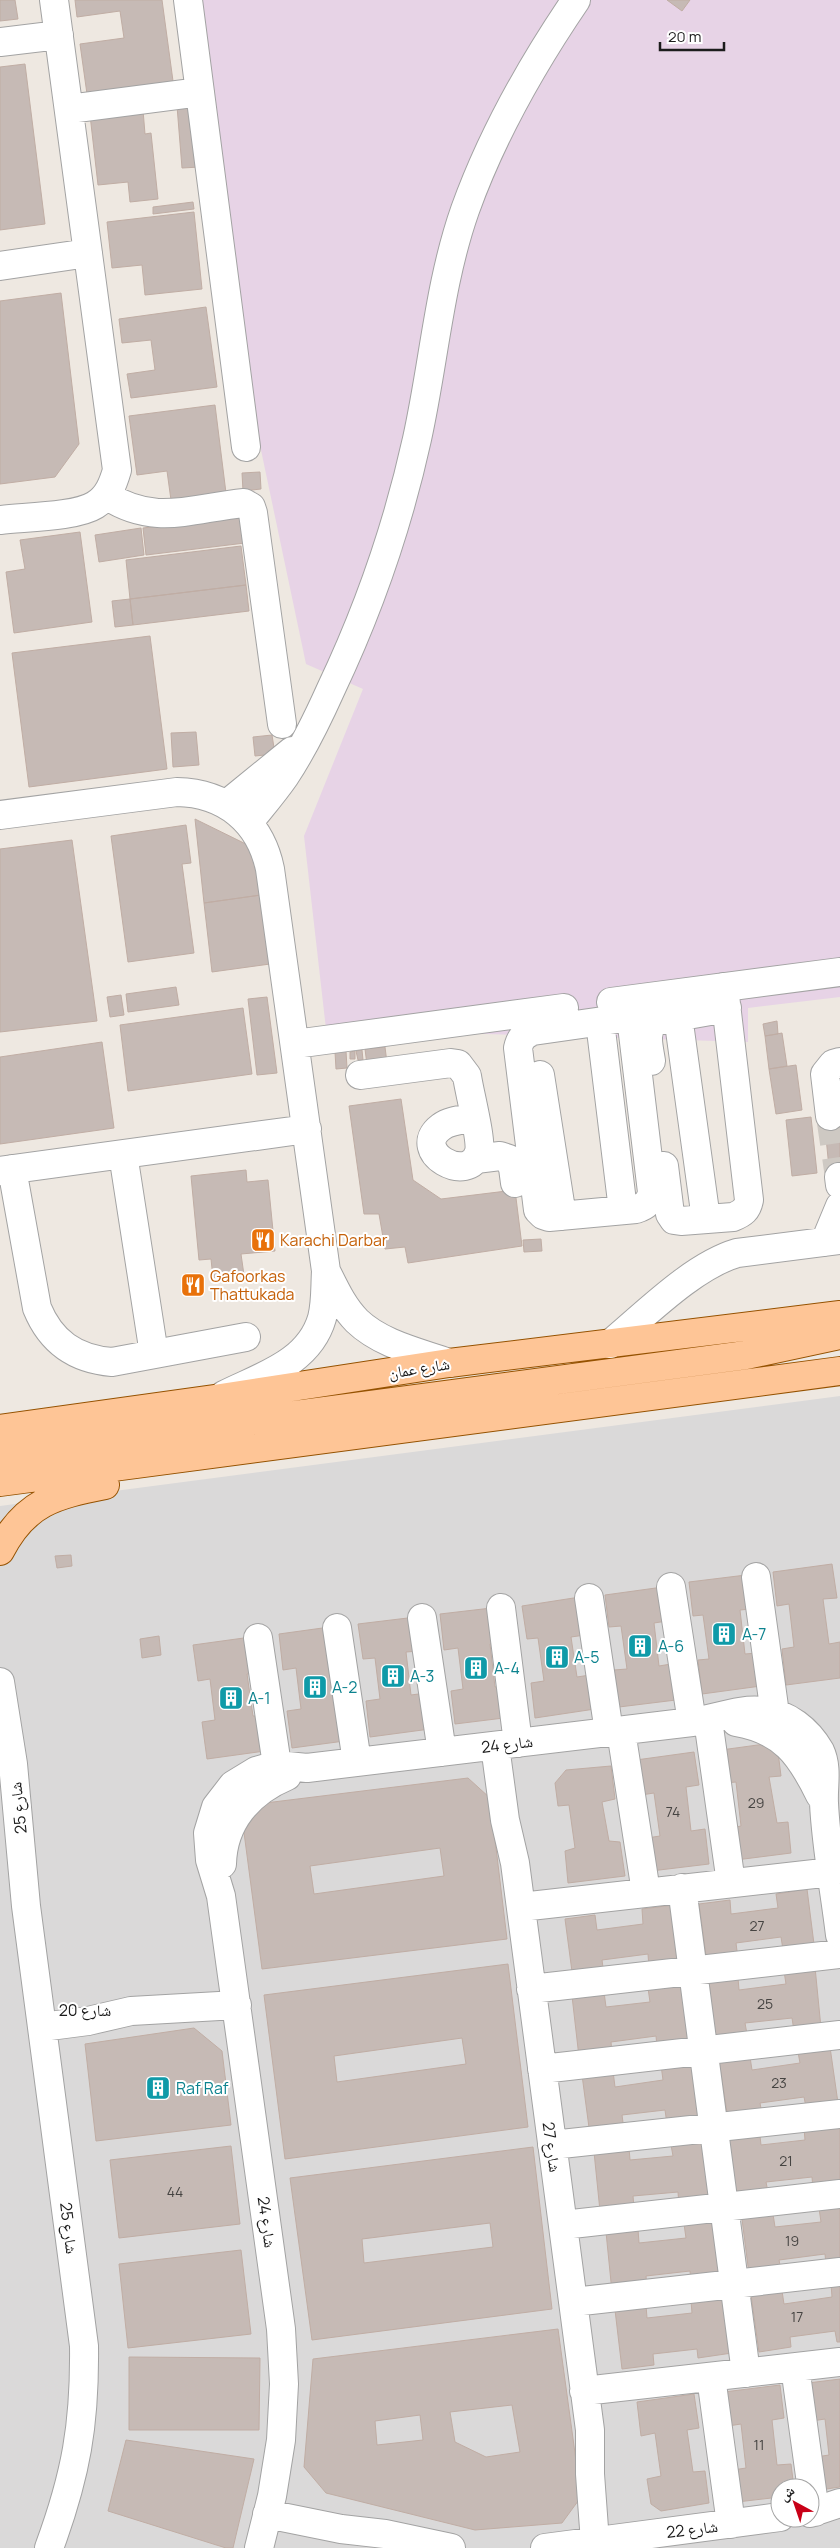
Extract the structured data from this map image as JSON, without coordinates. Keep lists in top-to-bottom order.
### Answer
{
  "streets": {
    "main road": ["شارع عمان"],
    "street": [
      "شارع 24",
      "شارع 25",
      "شارع 20",
      "شارع 27",
      "شارع 22"
    ]
  },
  "crossings": [
    ["شارع 24", "شارع 20"],
    ["شارع 24", "شارع 27"],
    ["شارع 25", "شارع 20"],
    ["شارع 27", "شارع 22"]
  ],
  "places": {
    "restaurant": ["Karachi Darbar", "Gafoorkas Thattukada"],
    "building": [
      "A-7",
      "A-6",
      "A-5",
      "A-4",
      "A-3",
      "A-2",
      "A-1",
      "Raf Raf"
    ]
  },
  "house_numbers": [
    "29",
    "74",
    "27",
    "25",
    "23",
    "21",
    "44",
    "19",
    "17",
    "11"
  ],
  "scale_bar": "20 m",
  "north": "top left"
}
